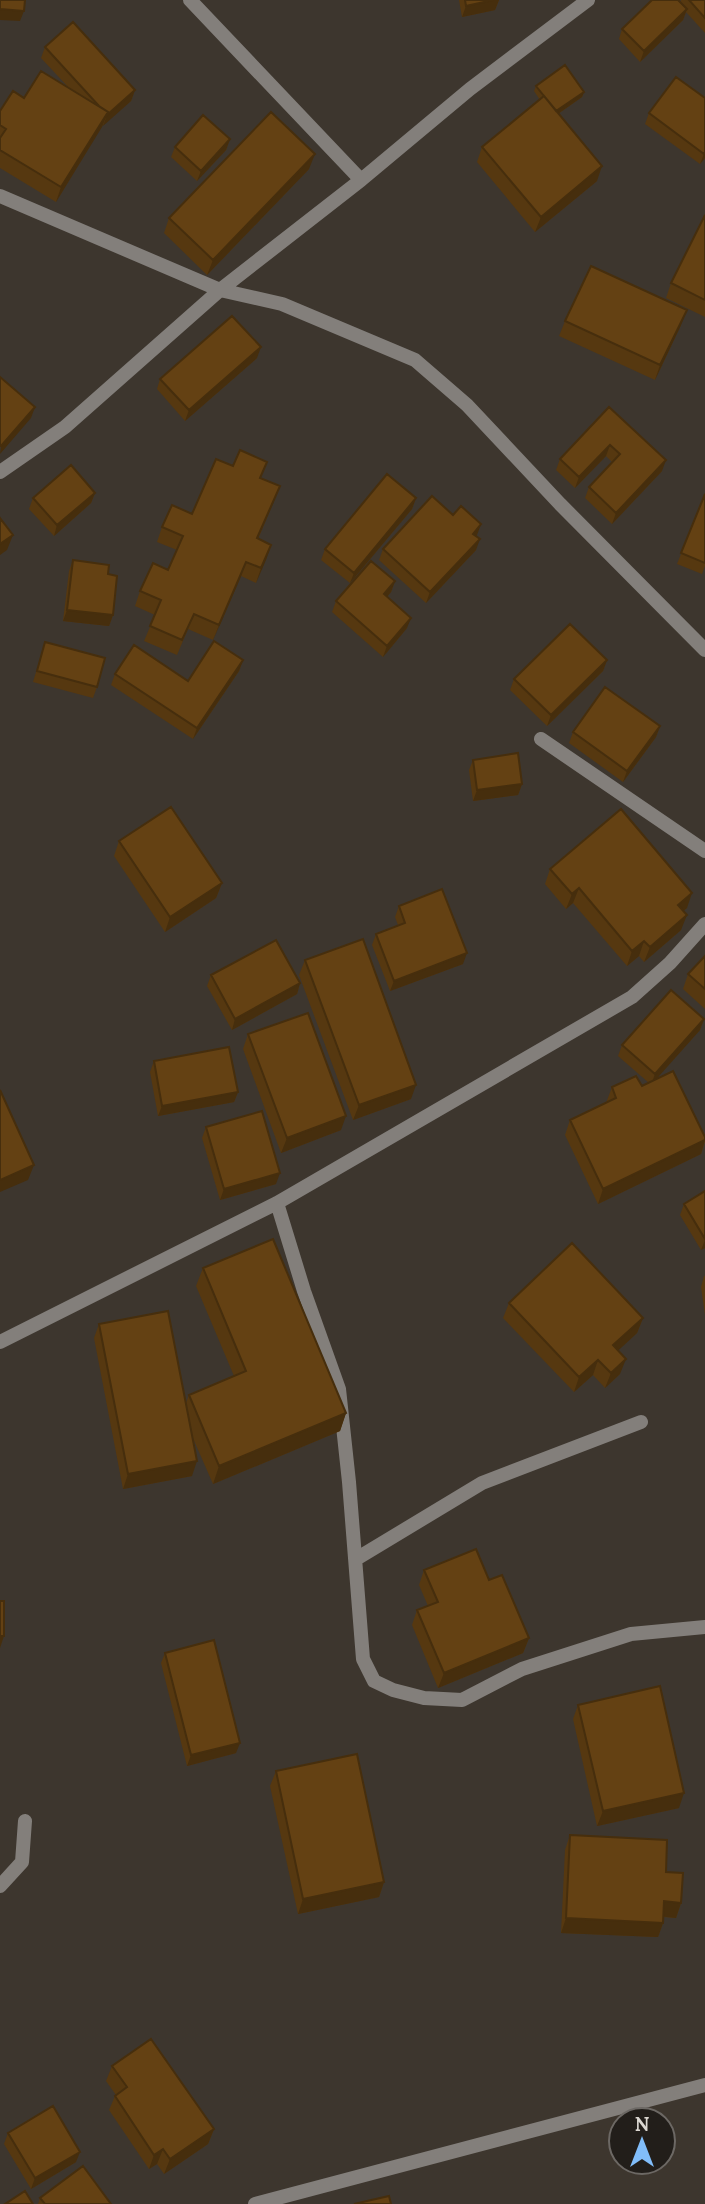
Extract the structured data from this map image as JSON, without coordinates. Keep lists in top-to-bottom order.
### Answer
{
  "north": "top"
}
